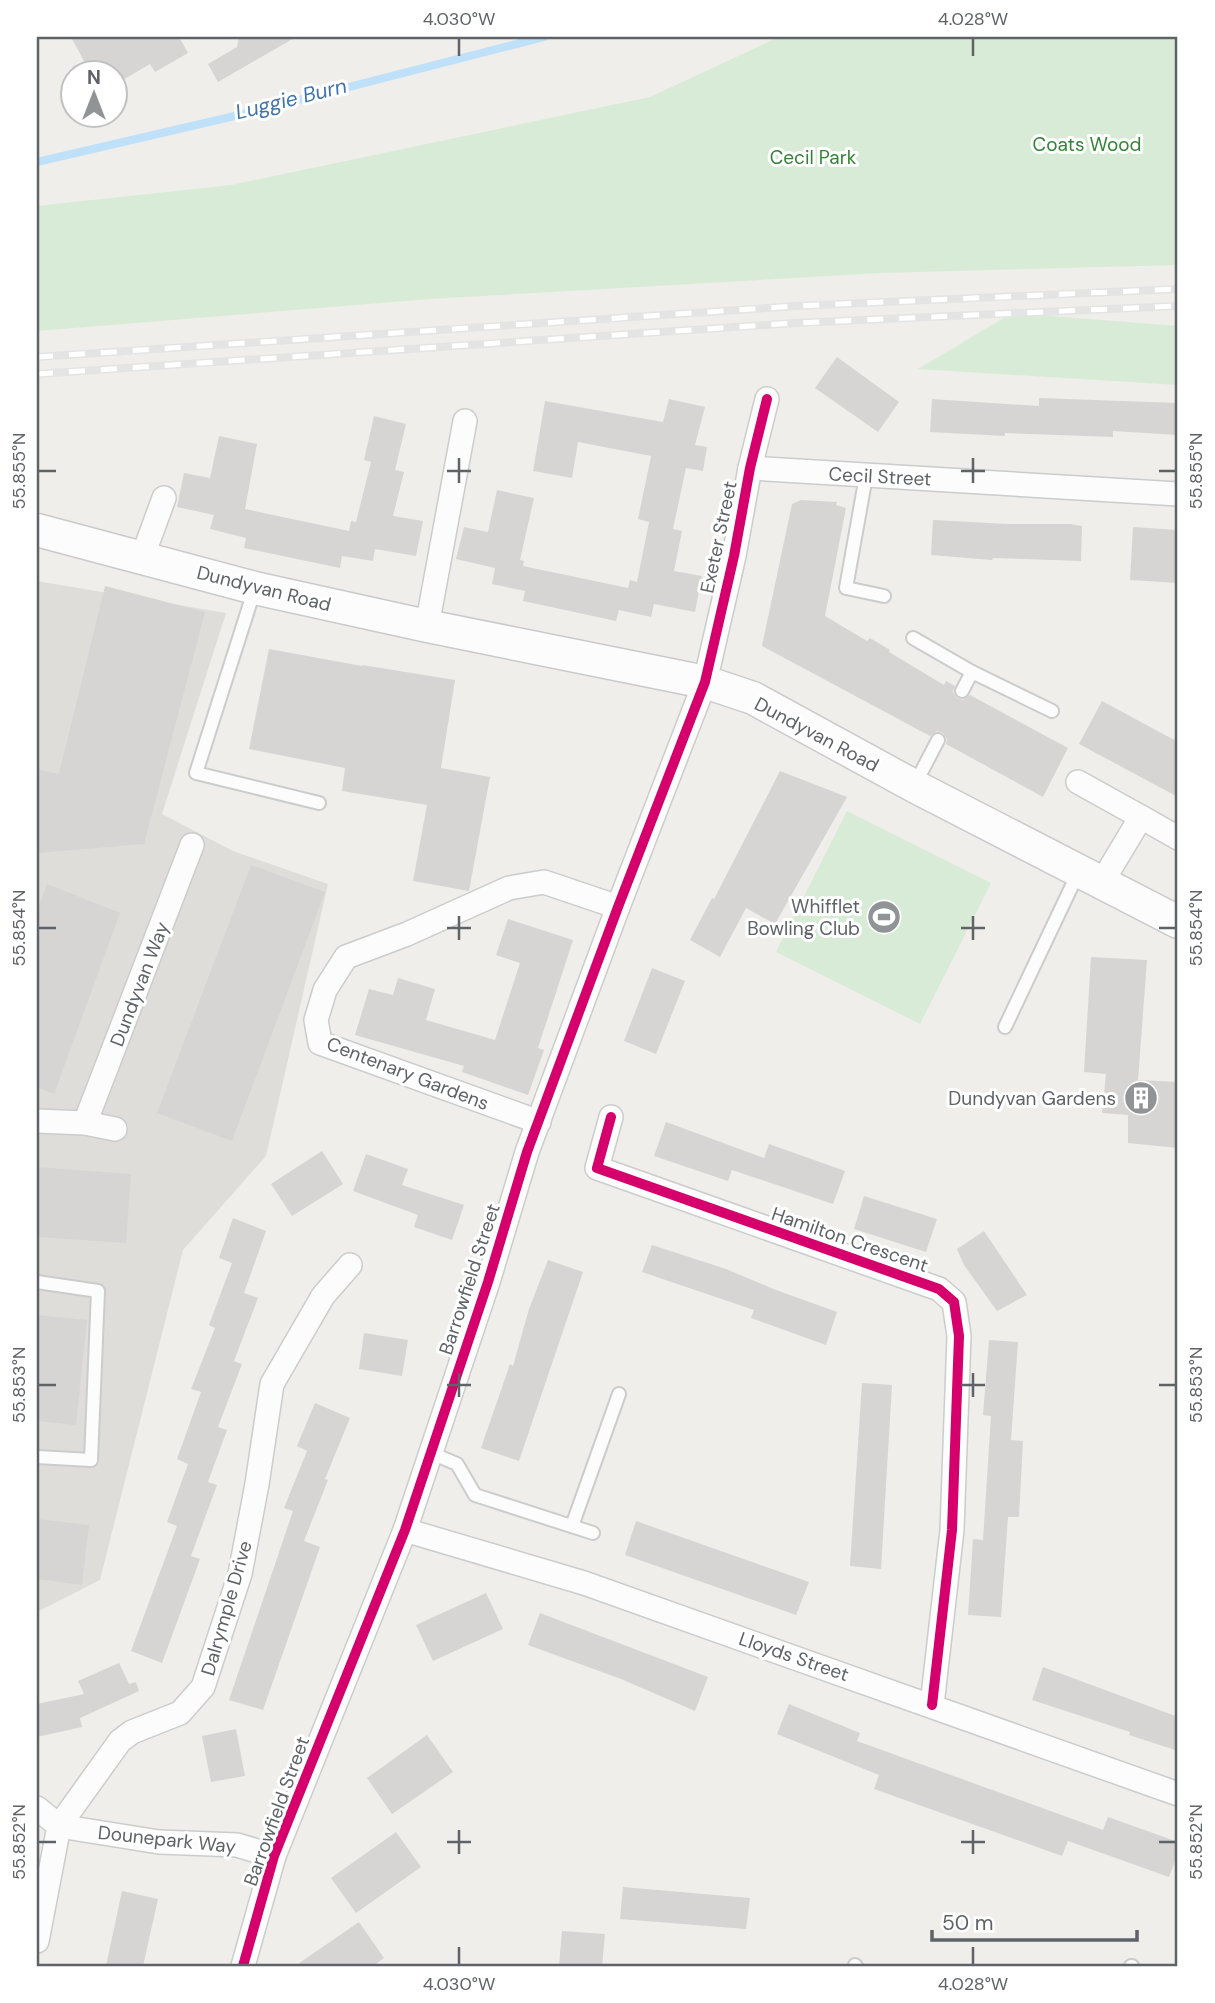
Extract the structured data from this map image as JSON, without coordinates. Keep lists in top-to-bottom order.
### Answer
{
  "streets": {
    "main road": ["Dundyvan Road"],
    "street": [
      "Cecil Street",
      "Exeter Street",
      "Dundyvan Way",
      "Centenary Gardens",
      "Hamilton Crescent",
      "Barrowfield Street",
      "Dalrymple Drive",
      "Lloyds Street",
      "Dounepark Way"
    ]
  },
  "crossings": [
    ["Cecil Street", "Exeter Street"],
    ["Exeter Street", "Dundyvan Road"],
    ["Exeter Street", "Barrowfield Street"],
    ["Dundyvan Road", "Barrowfield Street"],
    ["Centenary Gardens", "Barrowfield Street"],
    ["Hamilton Crescent", "Lloyds Street"],
    ["Barrowfield Street", "Lloyds Street"],
    ["Barrowfield Street", "Dounepark Way"],
    ["Dalrymple Drive", "Dounepark Way"]
  ],
  "water": ["Luggie Burn"],
  "parks": ["Coats Wood", "Cecil Park"],
  "places": {
    "sports": ["Whifflet Bowling Club"],
    "building": ["Dundyvan Gardens"]
  },
  "scale_bar": "50 m",
  "north": "top",
  "coordinates": [
    "4.030°W",
    "4.028°W",
    "55.855°N",
    "55.854°N",
    "55.853°N",
    "55.852°N"
  ]
}
